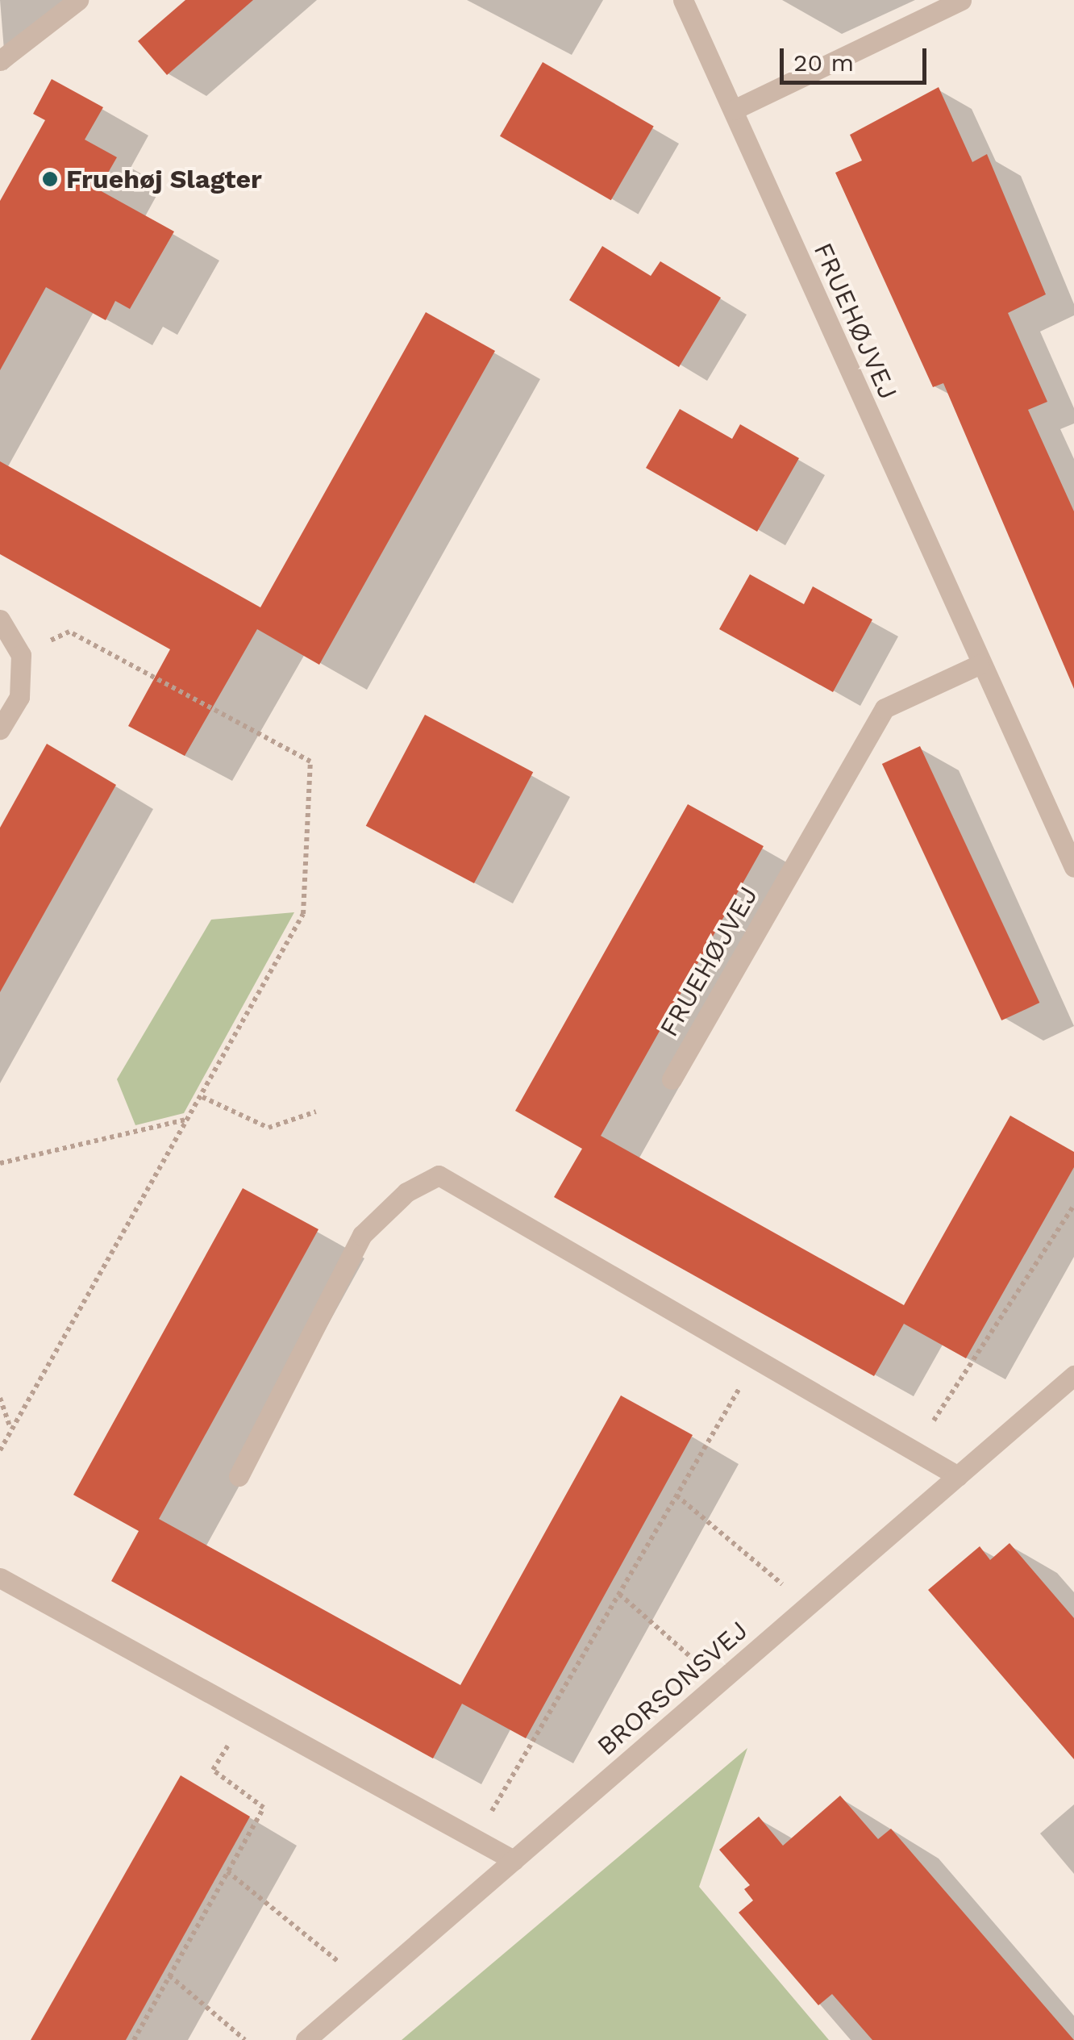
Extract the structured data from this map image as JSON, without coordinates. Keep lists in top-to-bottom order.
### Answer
{
  "streets": {
    "street": ["FRUEHØJVEJ", "BRORSONSVEJ"]
  },
  "places": ["Fruehøj Slagter"],
  "scale_bar": "20 m"
}
